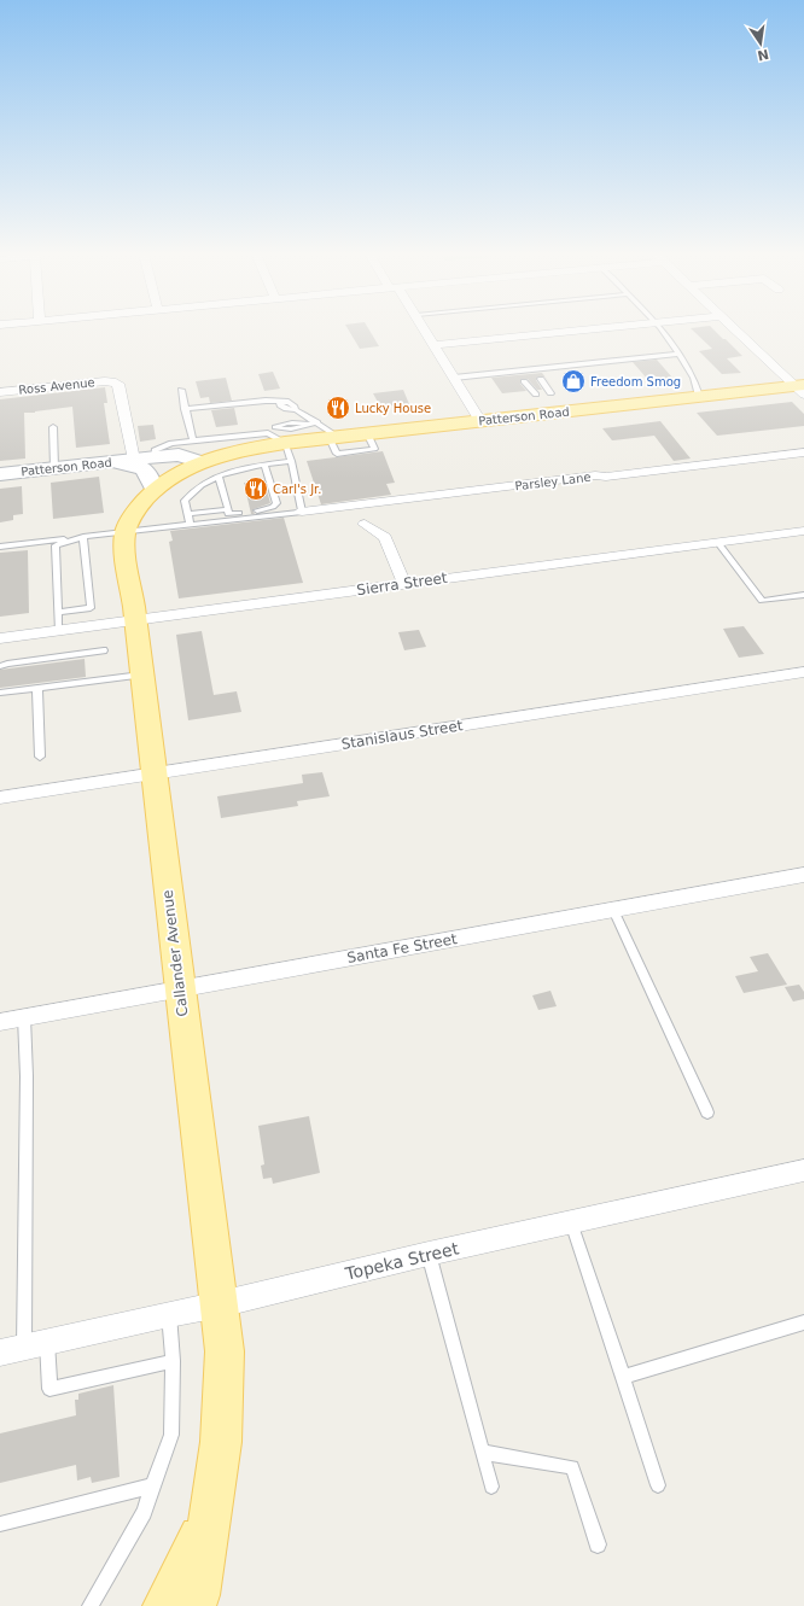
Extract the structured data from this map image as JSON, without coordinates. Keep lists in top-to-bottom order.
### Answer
{
  "streets": {
    "main road": ["Patterson Road", "Callander Avenue"],
    "street": [
      "Ross Avenue",
      "Parsley Lane",
      "Sierra Street",
      "Stanislaus Street",
      "Santa Fe Street",
      "Topeka Street"
    ]
  },
  "crossings": [
    ["Ross Avenue", "Patterson Road"],
    ["Patterson Road", "Callander Avenue"],
    ["Sierra Street", "Callander Avenue"],
    ["Stanislaus Street", "Callander Avenue"],
    ["Santa Fe Street", "Callander Avenue"],
    ["Callander Avenue", "Topeka Street"]
  ],
  "places": {
    "shop": ["Freedom Smog"],
    "restaurant": ["Lucky House", "Carl's Jr."]
  },
  "north": "bottom"
}
